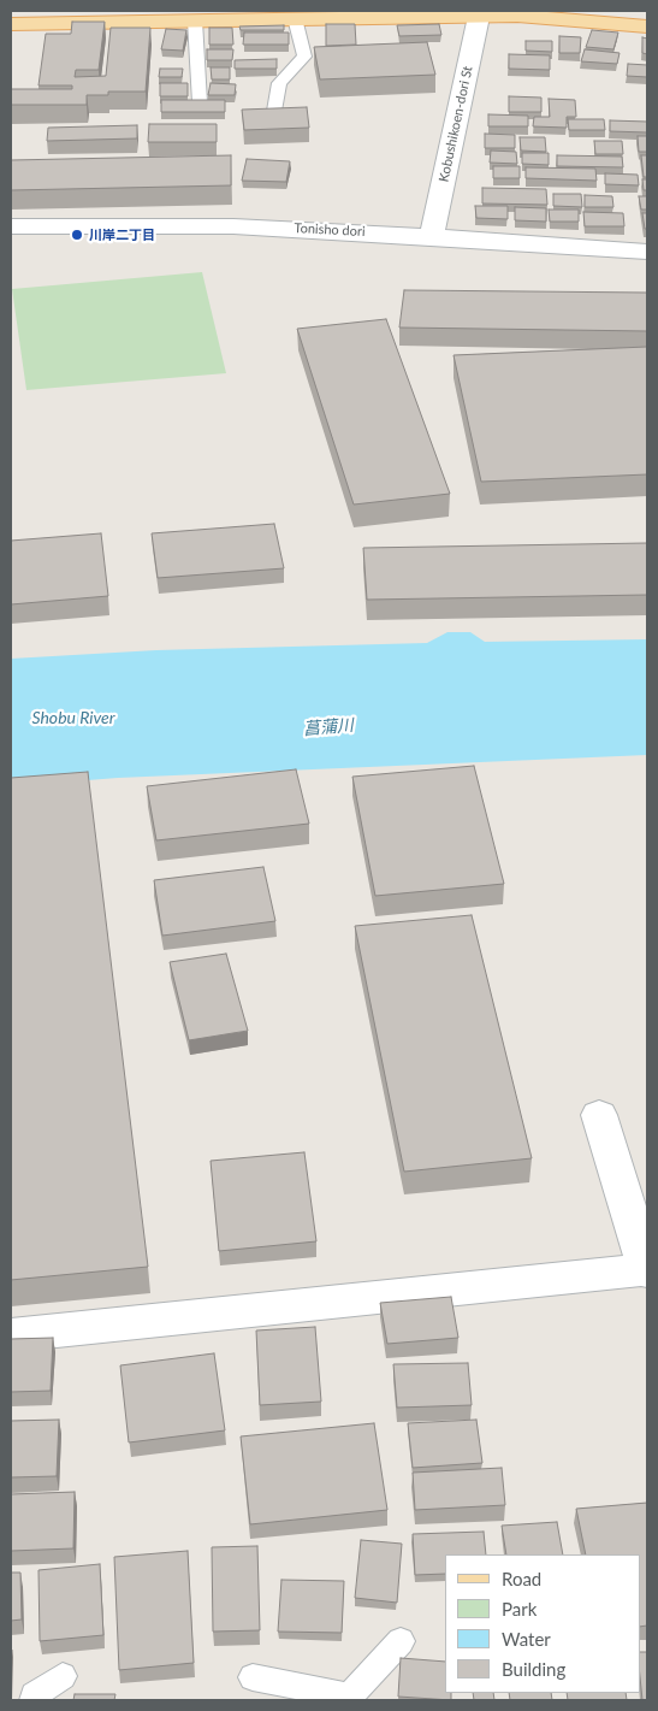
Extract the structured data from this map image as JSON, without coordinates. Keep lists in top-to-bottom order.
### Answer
{
  "streets": {
    "street": ["Kobushikoen-dori St", "Tonisho dori"]
  },
  "crossings": [
    ["Kobushikoen-dori St", "Tonisho dori"]
  ],
  "water": ["Shobu River", "菖蒲川"],
  "places": ["川岸二丁目"],
  "legend": [
    "Road",
    "Park",
    "Water",
    "Building"
  ]
}
